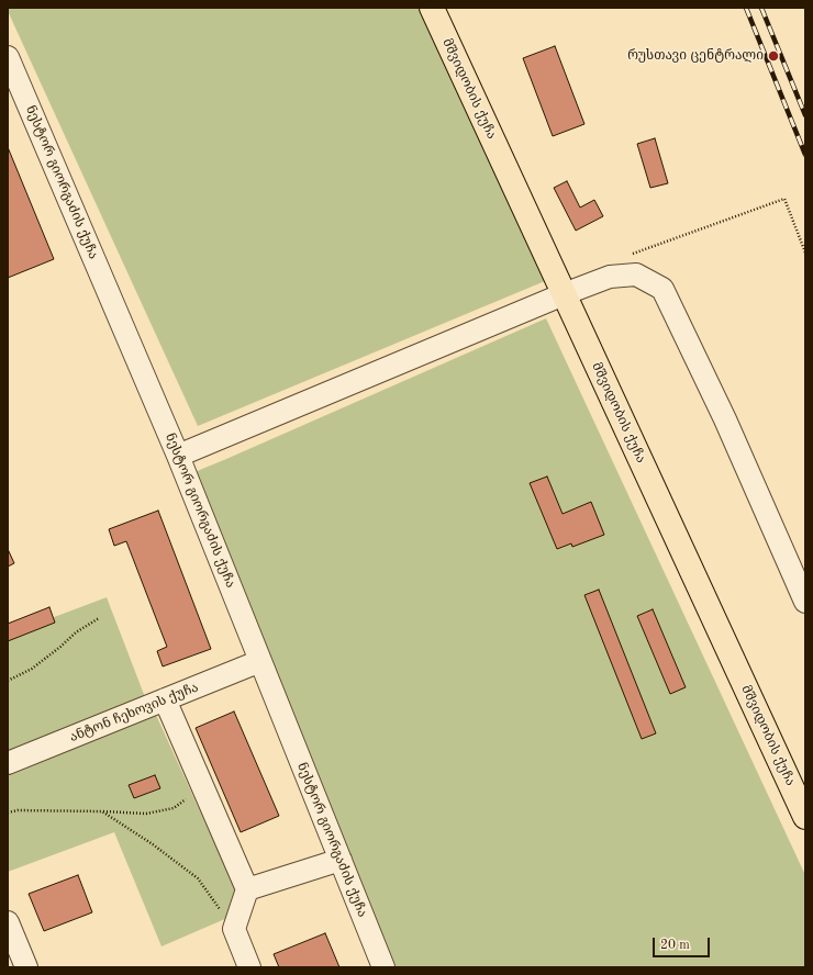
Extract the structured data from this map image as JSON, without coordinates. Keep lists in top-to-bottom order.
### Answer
{
  "streets": {
    "main road": ["მშვიდობის ქუჩა"],
    "street": ["ნესტორ გიორგაძის ქუჩა", "ანტონ ჩეხოვის ქუჩა"]
  },
  "crossings": [
    ["ნესტორ გიორგაძის ქუჩა", "ანტონ ჩეხოვის ქუჩა"]
  ],
  "places": ["რუსთავი ცენტრალი"],
  "scale_bar": "20 m"
}
